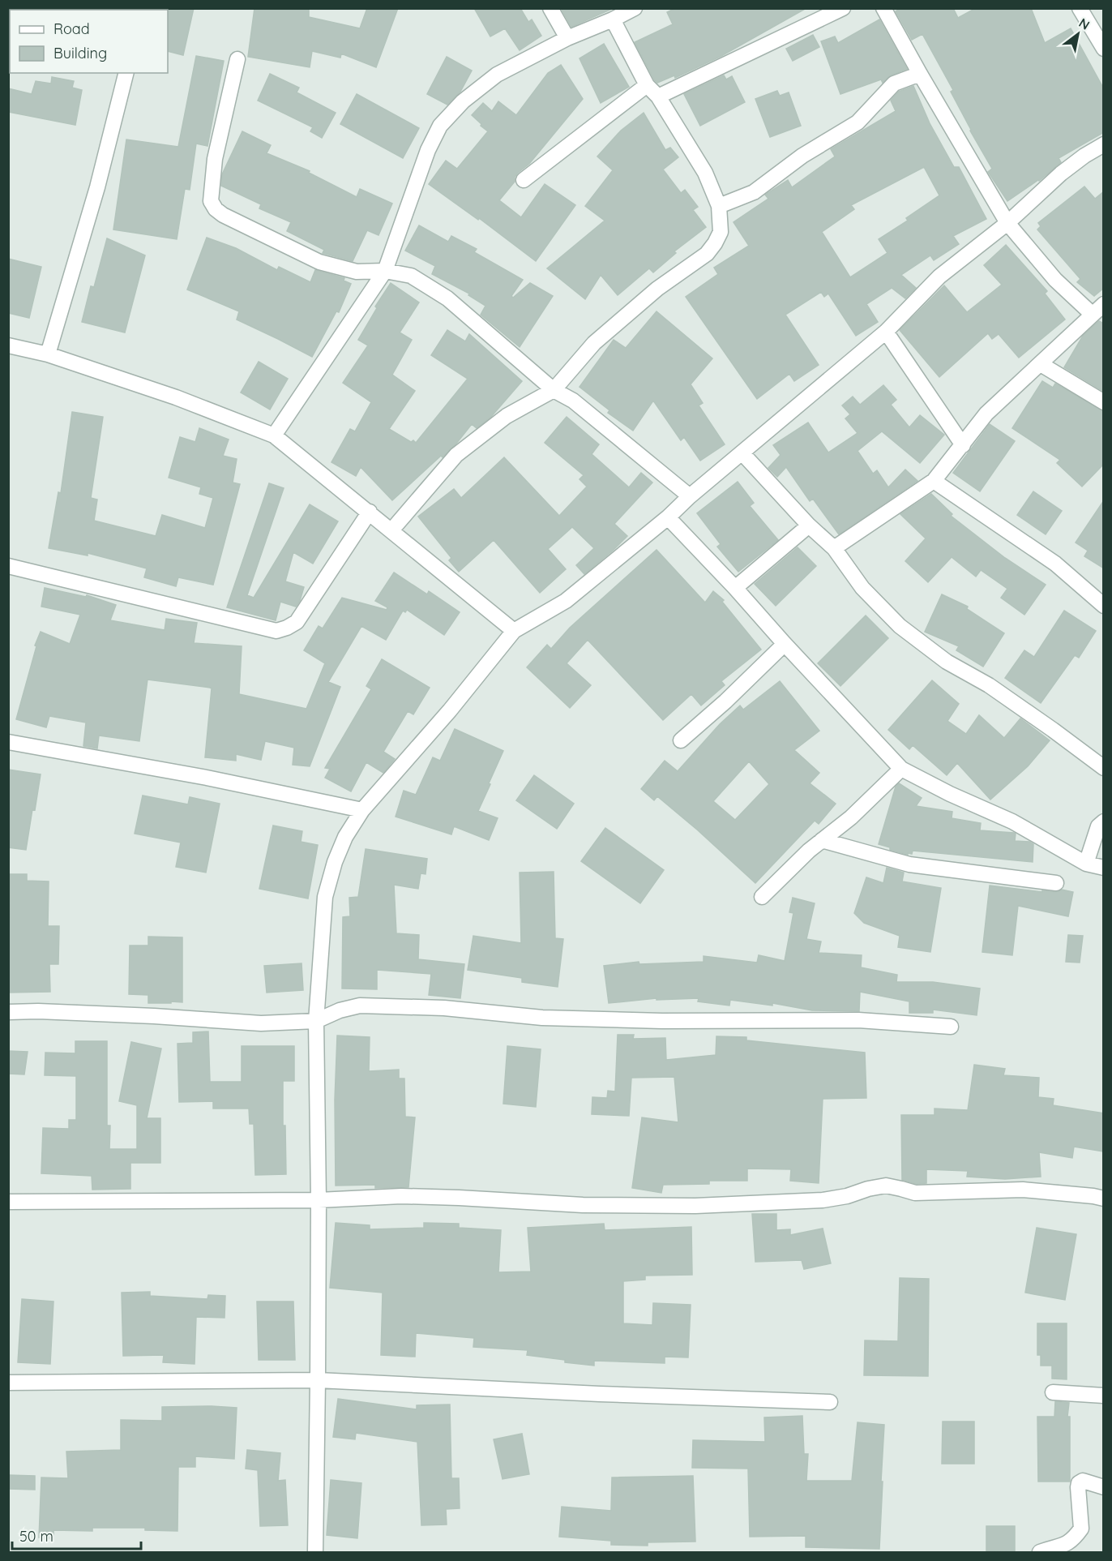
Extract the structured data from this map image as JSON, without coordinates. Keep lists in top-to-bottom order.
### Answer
{
  "legend": ["Road", "Building"],
  "scale_bar": "50 m",
  "north": "top right"
}
